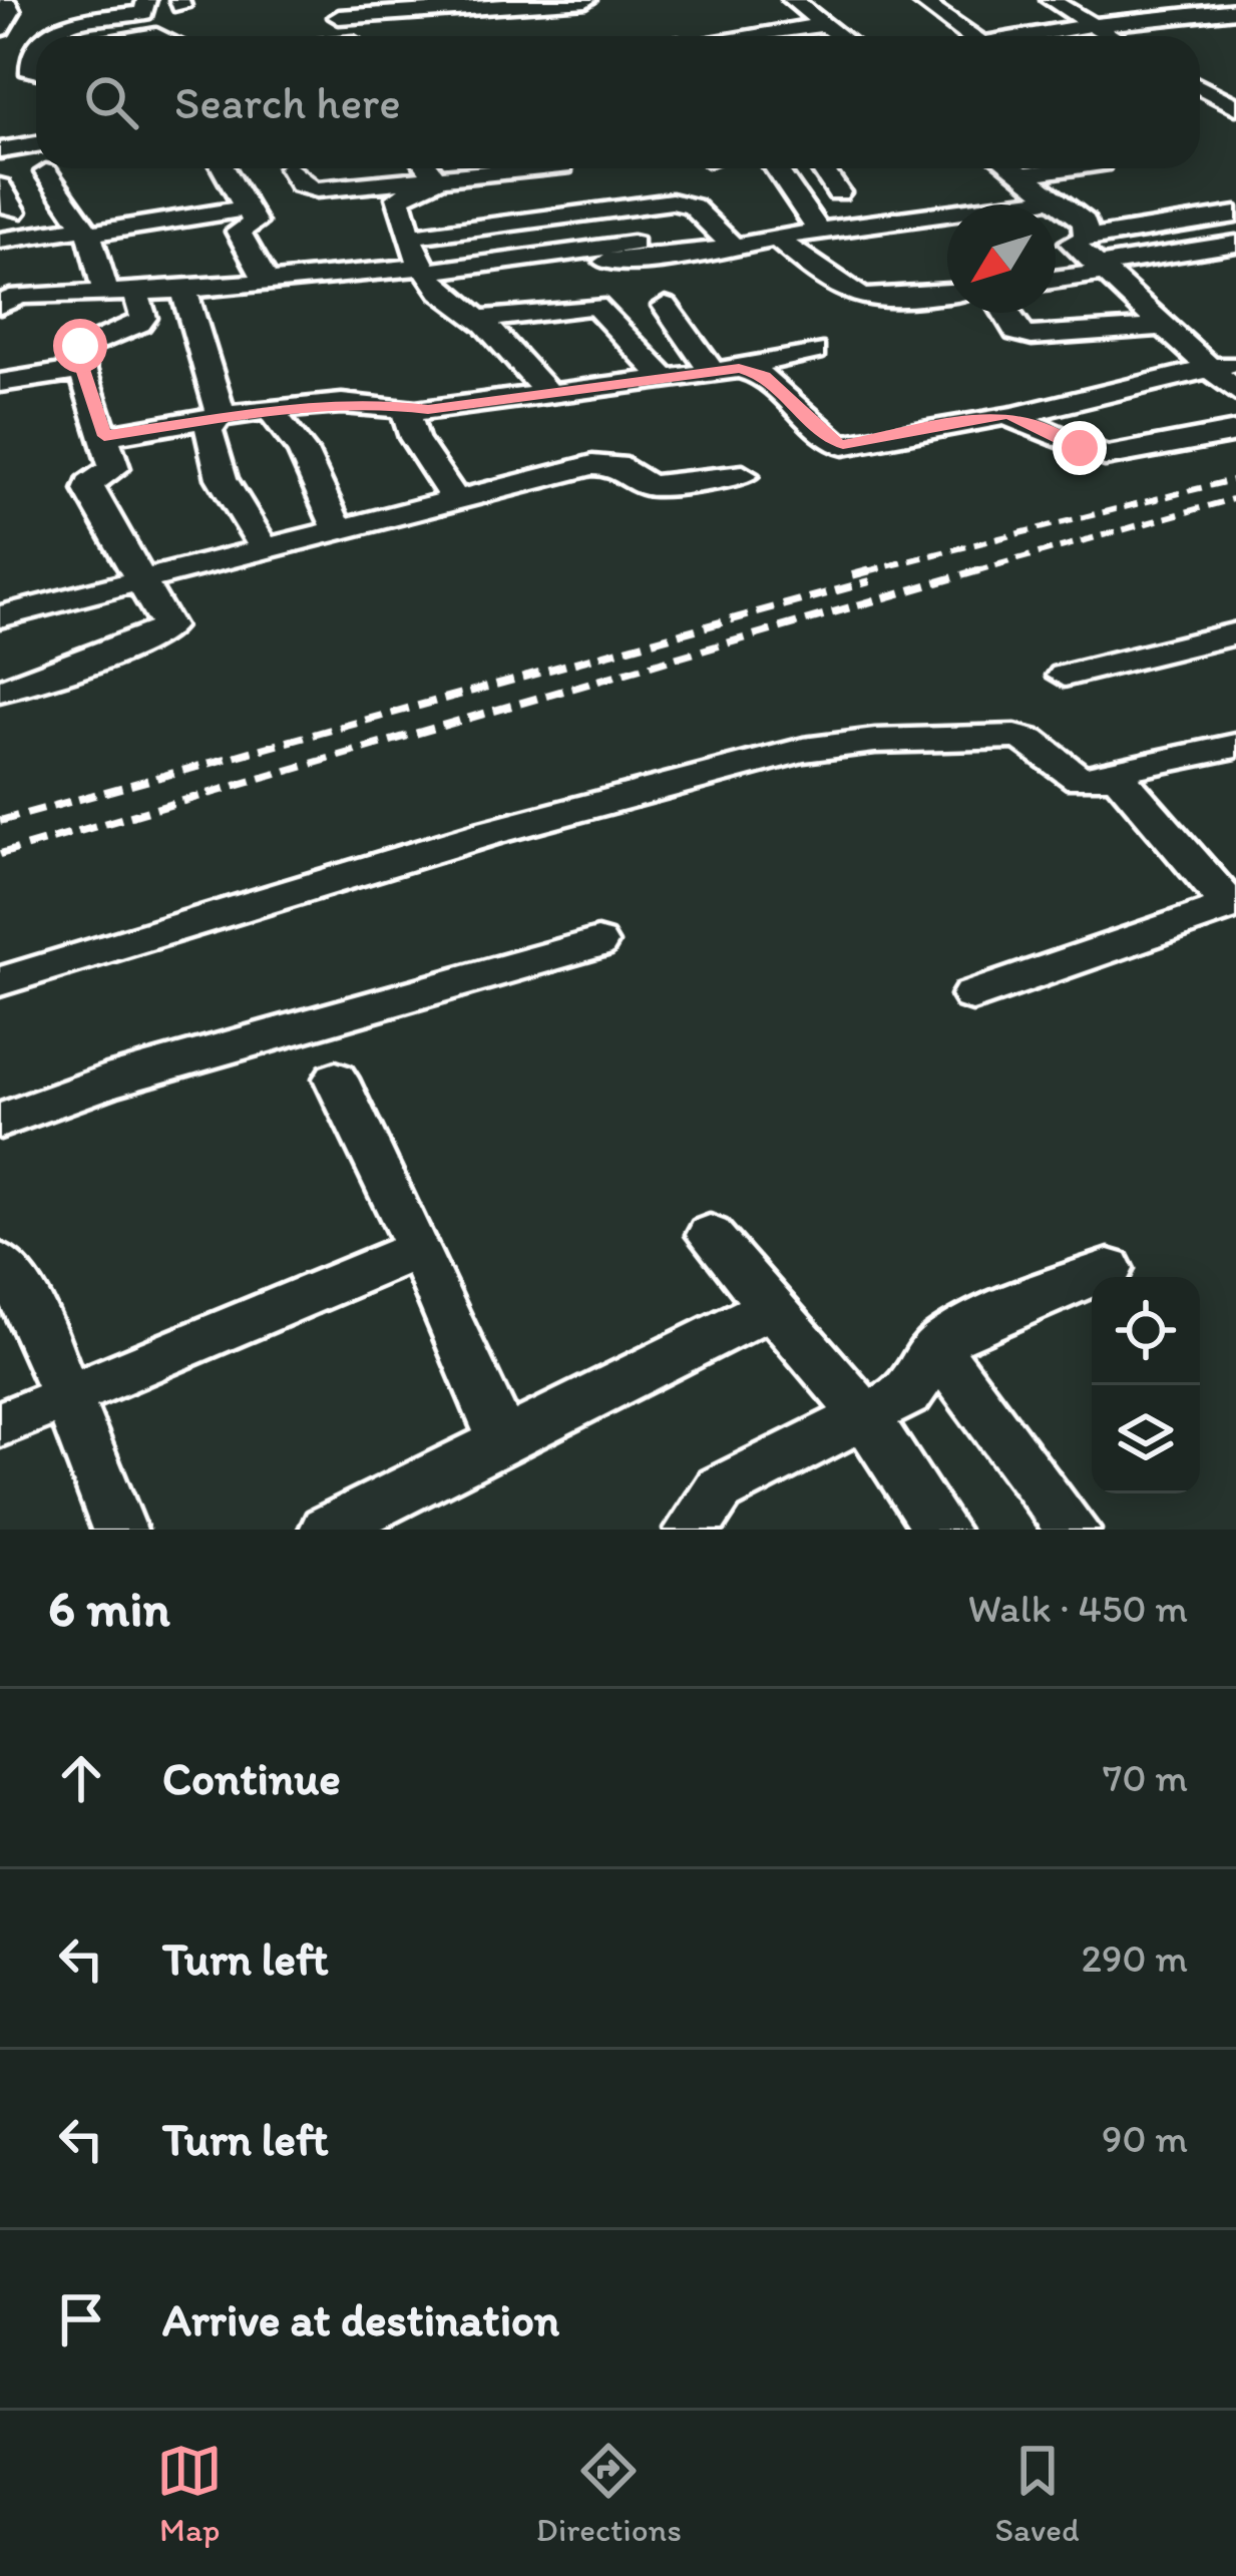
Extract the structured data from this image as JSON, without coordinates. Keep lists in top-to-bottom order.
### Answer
{
  "north": "bottom left",
  "page": {
    "search": "Search here",
    "heading": ["6 min", "Walk · 450 m"],
    "list": [
      ["Continue", "70 m"],
      ["Turn left", "290 m"],
      ["Turn left", "90 m"],
      "Arrive at destination"
    ],
    "nav": ["Map", "Directions", "Saved"]
  }
}
